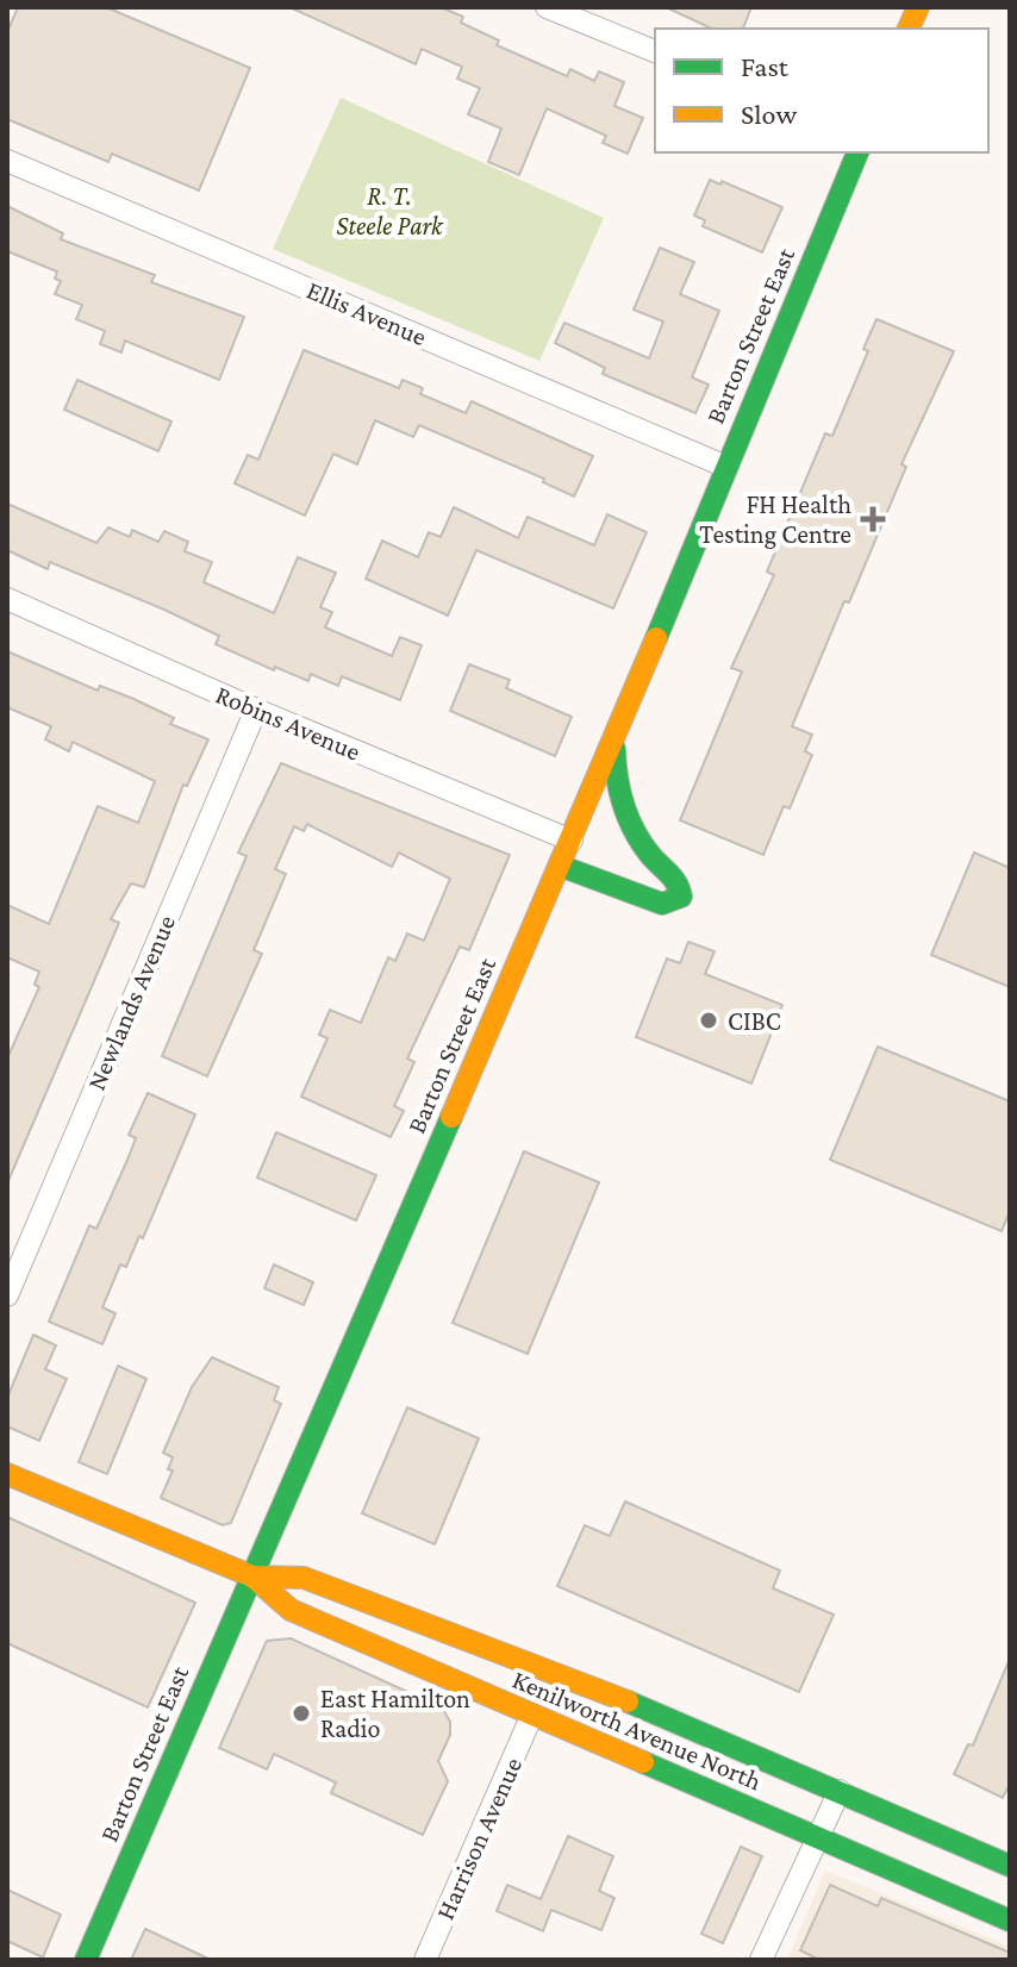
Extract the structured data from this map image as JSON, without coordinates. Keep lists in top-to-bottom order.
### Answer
{
  "streets": {
    "main road": ["Barton Street East", "Kenilworth Avenue North"],
    "street": [
      "Ellis Avenue",
      "Robins Avenue",
      "Newlands Avenue",
      "Harrison Avenue"
    ]
  },
  "crossings": [
    ["Ellis Avenue", "Barton Street East"],
    ["Barton Street East", "Robins Avenue"],
    ["Barton Street East", "Kenilworth Avenue North"],
    ["Robins Avenue", "Newlands Avenue"],
    ["Kenilworth Avenue North", "Harrison Avenue"]
  ],
  "parks": ["R. T. Steele Park"],
  "places": {
    "health": ["FH Health Testing Centre"],
    "other": ["CIBC", "East Hamilton Radio"]
  },
  "legend": ["Fast", "Slow"]
}
